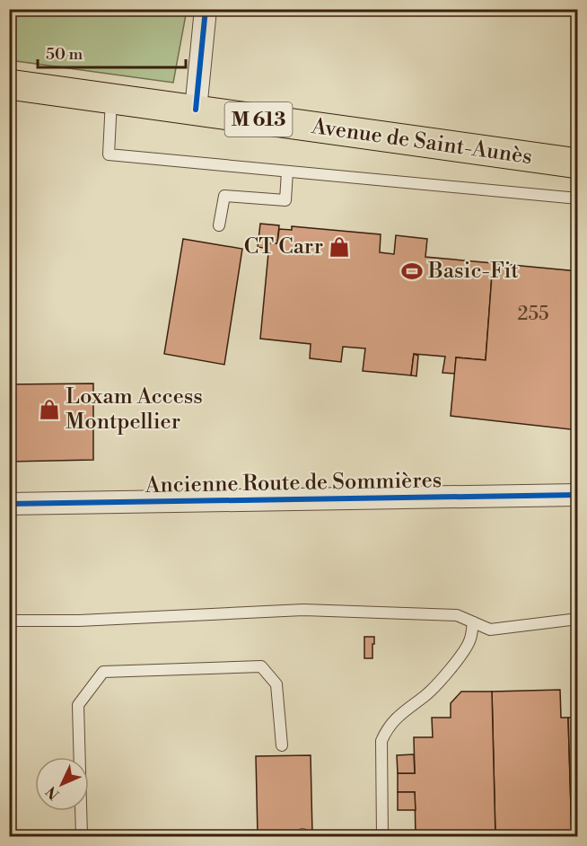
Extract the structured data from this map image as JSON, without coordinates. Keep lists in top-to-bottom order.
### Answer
{
  "streets": {
    "main road": ["M 613", "Avenue de Saint-Aunès"],
    "street": ["Ancienne Route de Sommières"]
  },
  "places": {
    "shop": ["CT Carr", "Loxam Access Montpellier"],
    "sports": ["Basic-Fit"]
  },
  "house_numbers": ["255"],
  "scale_bar": "50 m",
  "north": "bottom left"
}
